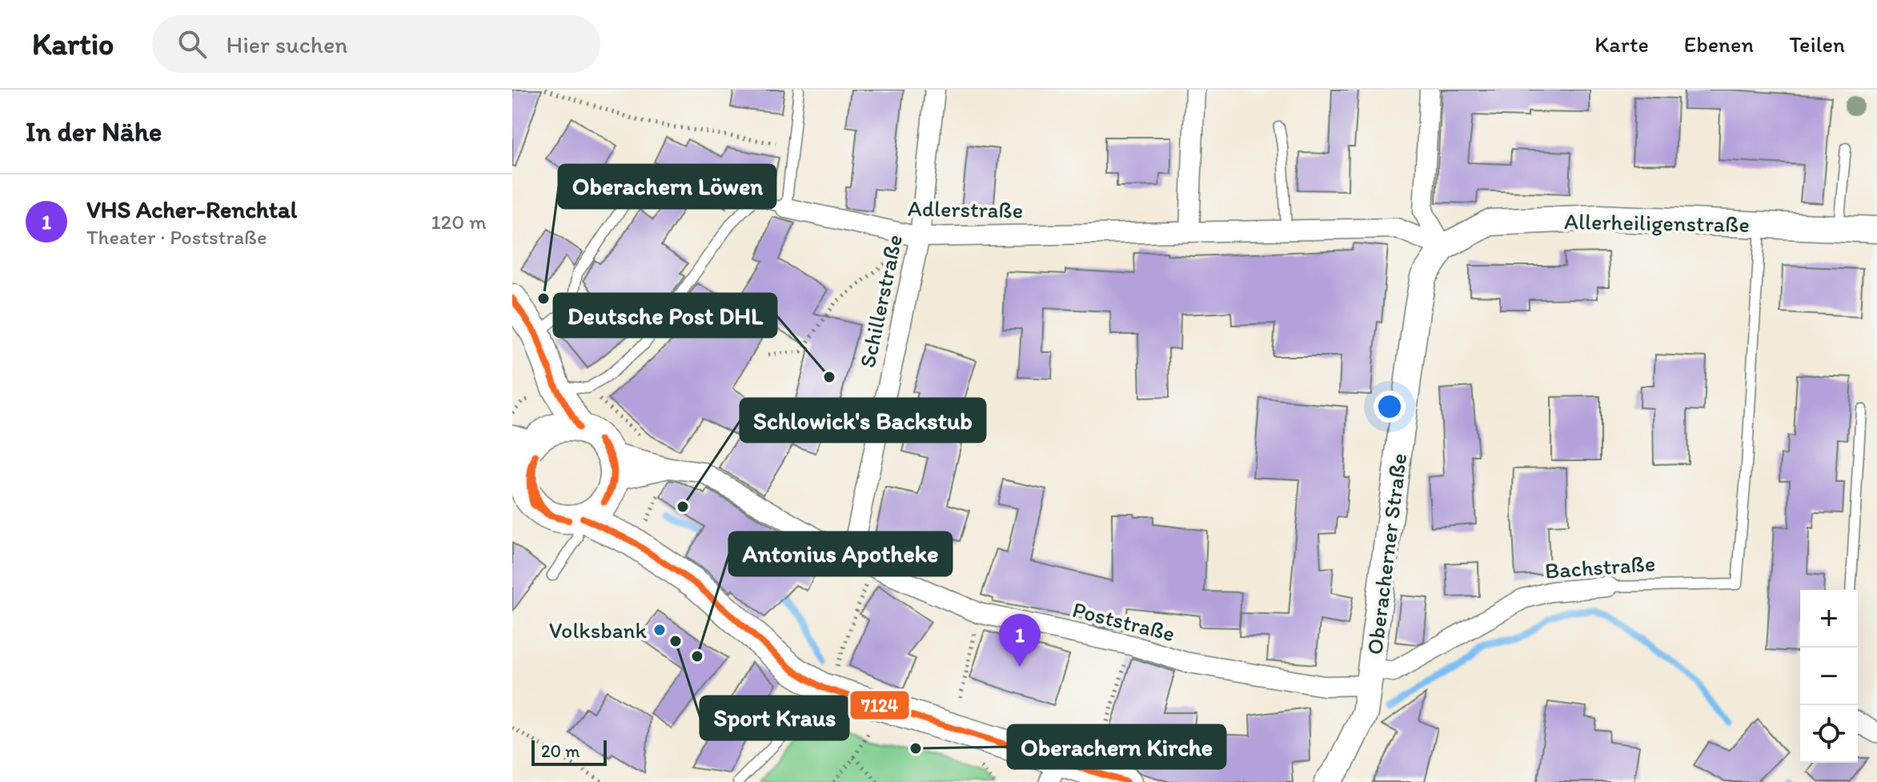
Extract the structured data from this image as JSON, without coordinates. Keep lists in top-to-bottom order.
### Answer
{
  "streets": {
    "street": [
      "Adlerstraße",
      "Allerheiligenstraße",
      "Schillerstraße",
      "Oberacherner Straße",
      "Bachstraße",
      "Poststraße"
    ]
  },
  "crossings": [
    ["Adlerstraße", "Allerheiligenstraße"],
    ["Adlerstraße", "Schillerstraße"],
    ["Adlerstraße", "Oberacherner Straße"],
    ["Allerheiligenstraße", "Oberacherner Straße"],
    ["Allerheiligenstraße", "Bachstraße"],
    ["Schillerstraße", "Poststraße"],
    ["Oberacherner Straße", "Bachstraße"],
    ["Oberacherner Straße", "Poststraße"],
    ["Bachstraße", "Poststraße"]
  ],
  "places": [
    "Oberachern Löwen",
    "Deutsche Post DHL",
    "Schlowick's Backstub",
    "Volksbank",
    "Sport Kraus",
    "Antonius Apotheke",
    "Oberachern Kirche"
  ],
  "lines": ["transit line 7124"],
  "scale_bar": "20 m",
  "page": {
    "header": "Kartio",
    "search": "Hier suchen",
    "nav": ["Karte", "Ebenen", "Teilen"],
    "heading": "In der Nähe",
    "list": [
      {
        "mark": "1",
        "name": "VHS Acher-Renchtal",
        "note": "Theater · Poststraße",
        "value": "120 m"
      }
    ],
    "map_buttons": ["+", "−"],
    "pins": "1",
    "scale": "20 m"
  }
}
